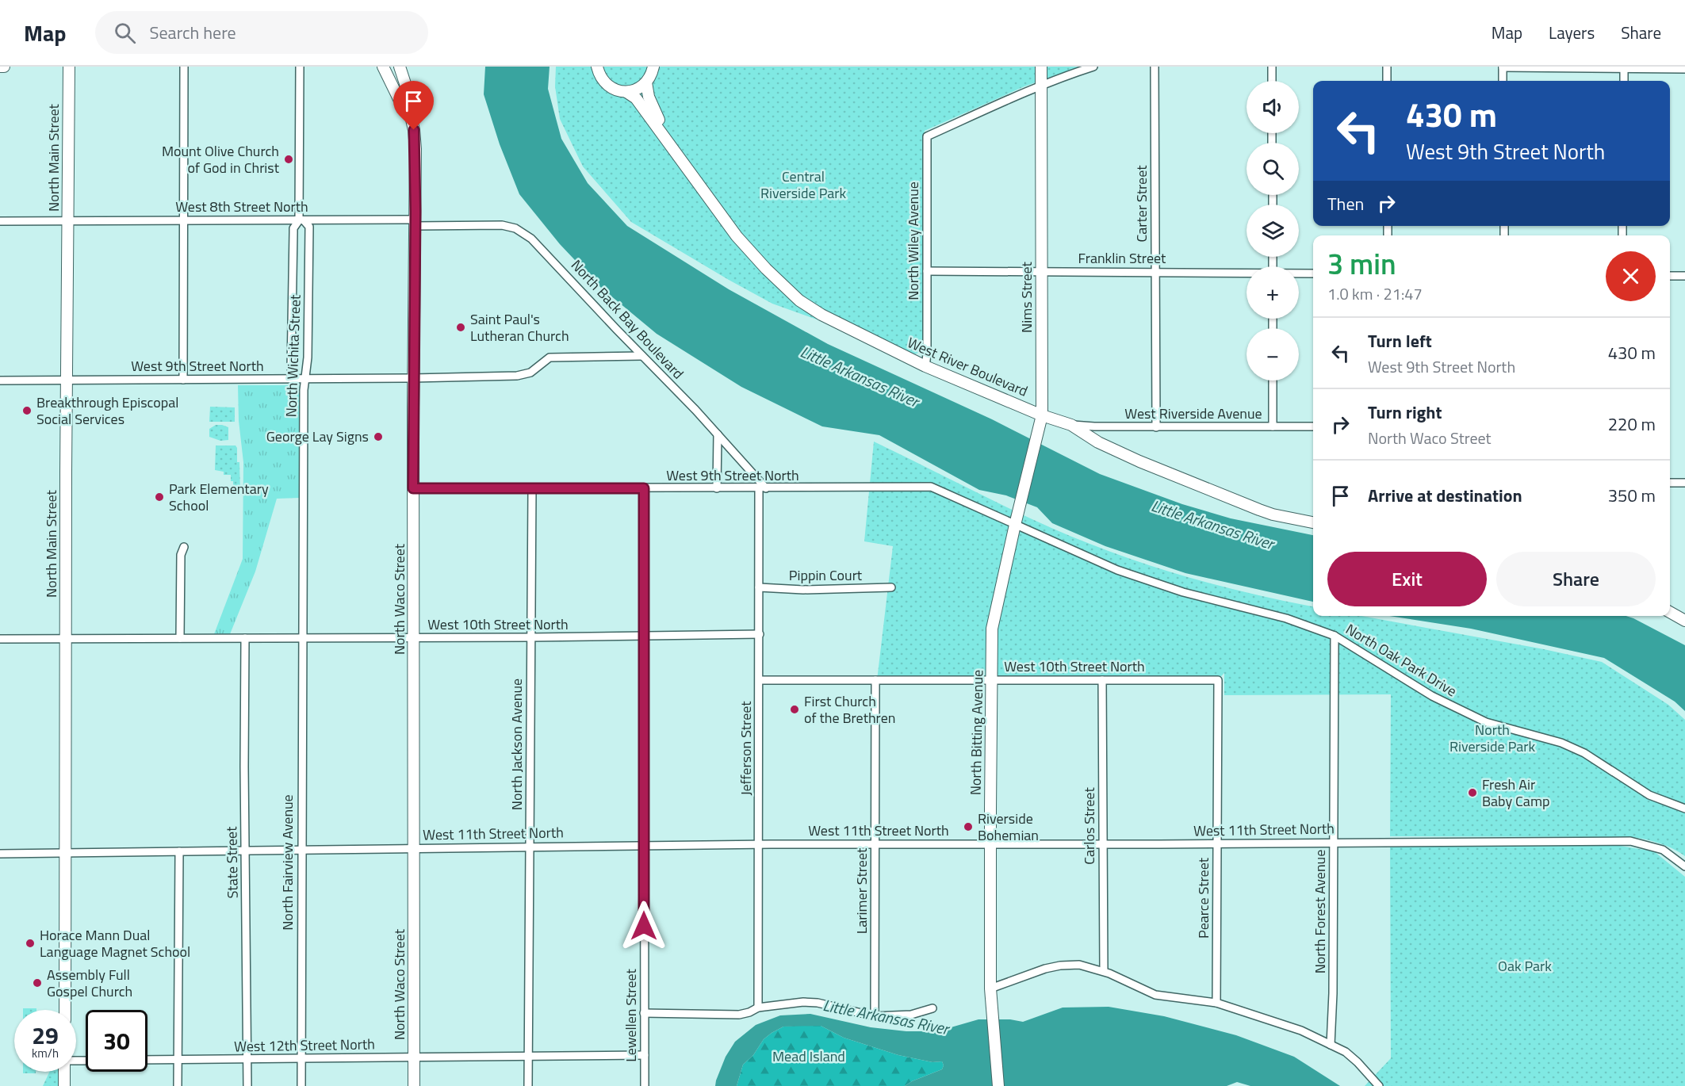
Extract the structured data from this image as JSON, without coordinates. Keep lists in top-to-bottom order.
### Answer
{
  "streets": {
    "street": [
      "North Main Street",
      "Carter Street",
      "West 8th Street North",
      "North Wiley Avenue",
      "Franklin Street",
      "Nims Street",
      "North Back Bay Boulevard",
      "North Wichita Street",
      "West 9th Street North",
      "West River Boulevard",
      "West Riverside Avenue",
      "Pippin Court",
      "North Waco Street",
      "West 10th Street North",
      "North Oak Park Drive",
      "North Bitting Avenue",
      "North Jackson Avenue",
      "Jefferson Street",
      "Carlos Street",
      "West 11th Street North",
      "State Street",
      "North Fairview Avenue",
      "Larimer Street",
      "Pearce Street",
      "North Forest Avenue",
      "Lewellen Street",
      "West 12th Street North"
    ]
  },
  "crossings": [
    ["North Main Street", "West 8th Street North"],
    ["North Main Street", "West 9th Street North"],
    ["North Main Street", "West 10th Street North"],
    ["North Main Street", "West 11th Street North"],
    ["Carter Street", "Franklin Street"],
    ["Carter Street", "West Riverside Avenue"],
    ["West 8th Street North", "North Back Bay Boulevard"],
    ["West 8th Street North", "North Wichita Street"],
    ["West 8th Street North", "North Waco Street"],
    ["North Wiley Avenue", "Franklin Street"],
    ["North Wiley Avenue", "Nims Street"],
    ["North Wiley Avenue", "West River Boulevard"],
    ["Franklin Street", "Nims Street"],
    ["Nims Street", "West 9th Street North"],
    ["Nims Street", "West River Boulevard"],
    ["Nims Street", "North Oak Park Drive"],
    ["Nims Street", "North Bitting Avenue"],
    ["North Back Bay Boulevard", "West 9th Street North"],
    ["North Back Bay Boulevard", "Jefferson Street"],
    ["North Wichita Street", "West 9th Street North"],
    ["North Wichita Street", "West 10th Street North"],
    ["North Wichita Street", "North Fairview Avenue"],
    ["West 9th Street North", "North Waco Street"],
    ["West 9th Street North", "North Oak Park Drive"],
    ["West 9th Street North", "North Bitting Avenue"],
    ["West 9th Street North", "North Jackson Avenue"],
    ["West 9th Street North", "Jefferson Street"],
    ["West 9th Street North", "Lewellen Street"],
    ["West River Boulevard", "West Riverside Avenue"],
    ["Pippin Court", "Jefferson Street"],
    ["North Waco Street", "West 10th Street North"],
    ["North Waco Street", "West 11th Street North"],
    ["North Waco Street", "West 12th Street North"],
    ["West 10th Street North", "North Bitting Avenue"],
    ["West 10th Street North", "North Jackson Avenue"],
    ["West 10th Street North", "Jefferson Street"],
    ["West 10th Street North", "Carlos Street"],
    ["West 10th Street North", "State Street"],
    ["West 10th Street North", "North Fairview Avenue"],
    ["West 10th Street North", "Larimer Street"],
    ["West 10th Street North", "Pearce Street"],
    ["West 10th Street North", "Lewellen Street"],
    ["North Oak Park Drive", "North Bitting Avenue"],
    ["North Oak Park Drive", "North Forest Avenue"],
    ["North Bitting Avenue", "West 11th Street North"],
    ["North Jackson Avenue", "West 11th Street North"],
    ["North Jackson Avenue", "West 12th Street North"],
    ["Jefferson Street", "West 11th Street North"],
    ["Carlos Street", "West 11th Street North"],
    ["West 11th Street North", "State Street"],
    ["West 11th Street North", "North Fairview Avenue"],
    ["West 11th Street North", "Larimer Street"],
    ["West 11th Street North", "Pearce Street"],
    ["West 11th Street North", "North Forest Avenue"],
    ["West 11th Street North", "Lewellen Street"],
    ["State Street", "West 12th Street North"],
    ["North Fairview Avenue", "West 12th Street North"],
    ["Lewellen Street", "West 12th Street North"]
  ],
  "water": ["Little Arkansas River"],
  "parks": [
    "Central Riverside Park",
    "North Riverside Park",
    "Oak Park",
    "Mead Island"
  ],
  "places": [
    "Mount Olive Church of God in Christ",
    "Saint Paul's Lutheran Church",
    "Breakthrough Episcopal Social Services",
    "George Lay Signs",
    "Park Elementary School",
    "First Church of the Brethren",
    "Fresh Air Baby Camp",
    "Riverside Bohemian",
    "Horace Mann Dual Language Magnet School",
    "Assembly Full Gospel Church"
  ],
  "page": {
    "header": "Map",
    "search": "Search here",
    "nav": ["Map", "Layers", "Share"],
    "map_buttons": ["+", "−"],
    "turn": ["430 m", "West 9th Street North"],
    "then": "Then",
    "heading": ["3 min", "1.0 km · 21:47"],
    "list": [
      {
        "name": "Turn left",
        "note": "West 9th Street North",
        "value": "430 m"
      },
      {
        "name": "Turn right",
        "note": "North Waco Street",
        "value": "220 m"
      },
      {
        "name": "Arrive at destination",
        "value": "350 m"
      }
    ],
    "buttons": ["Exit", "Share"],
    "speed": "29 km/h",
    "limit": "30"
  }
}
